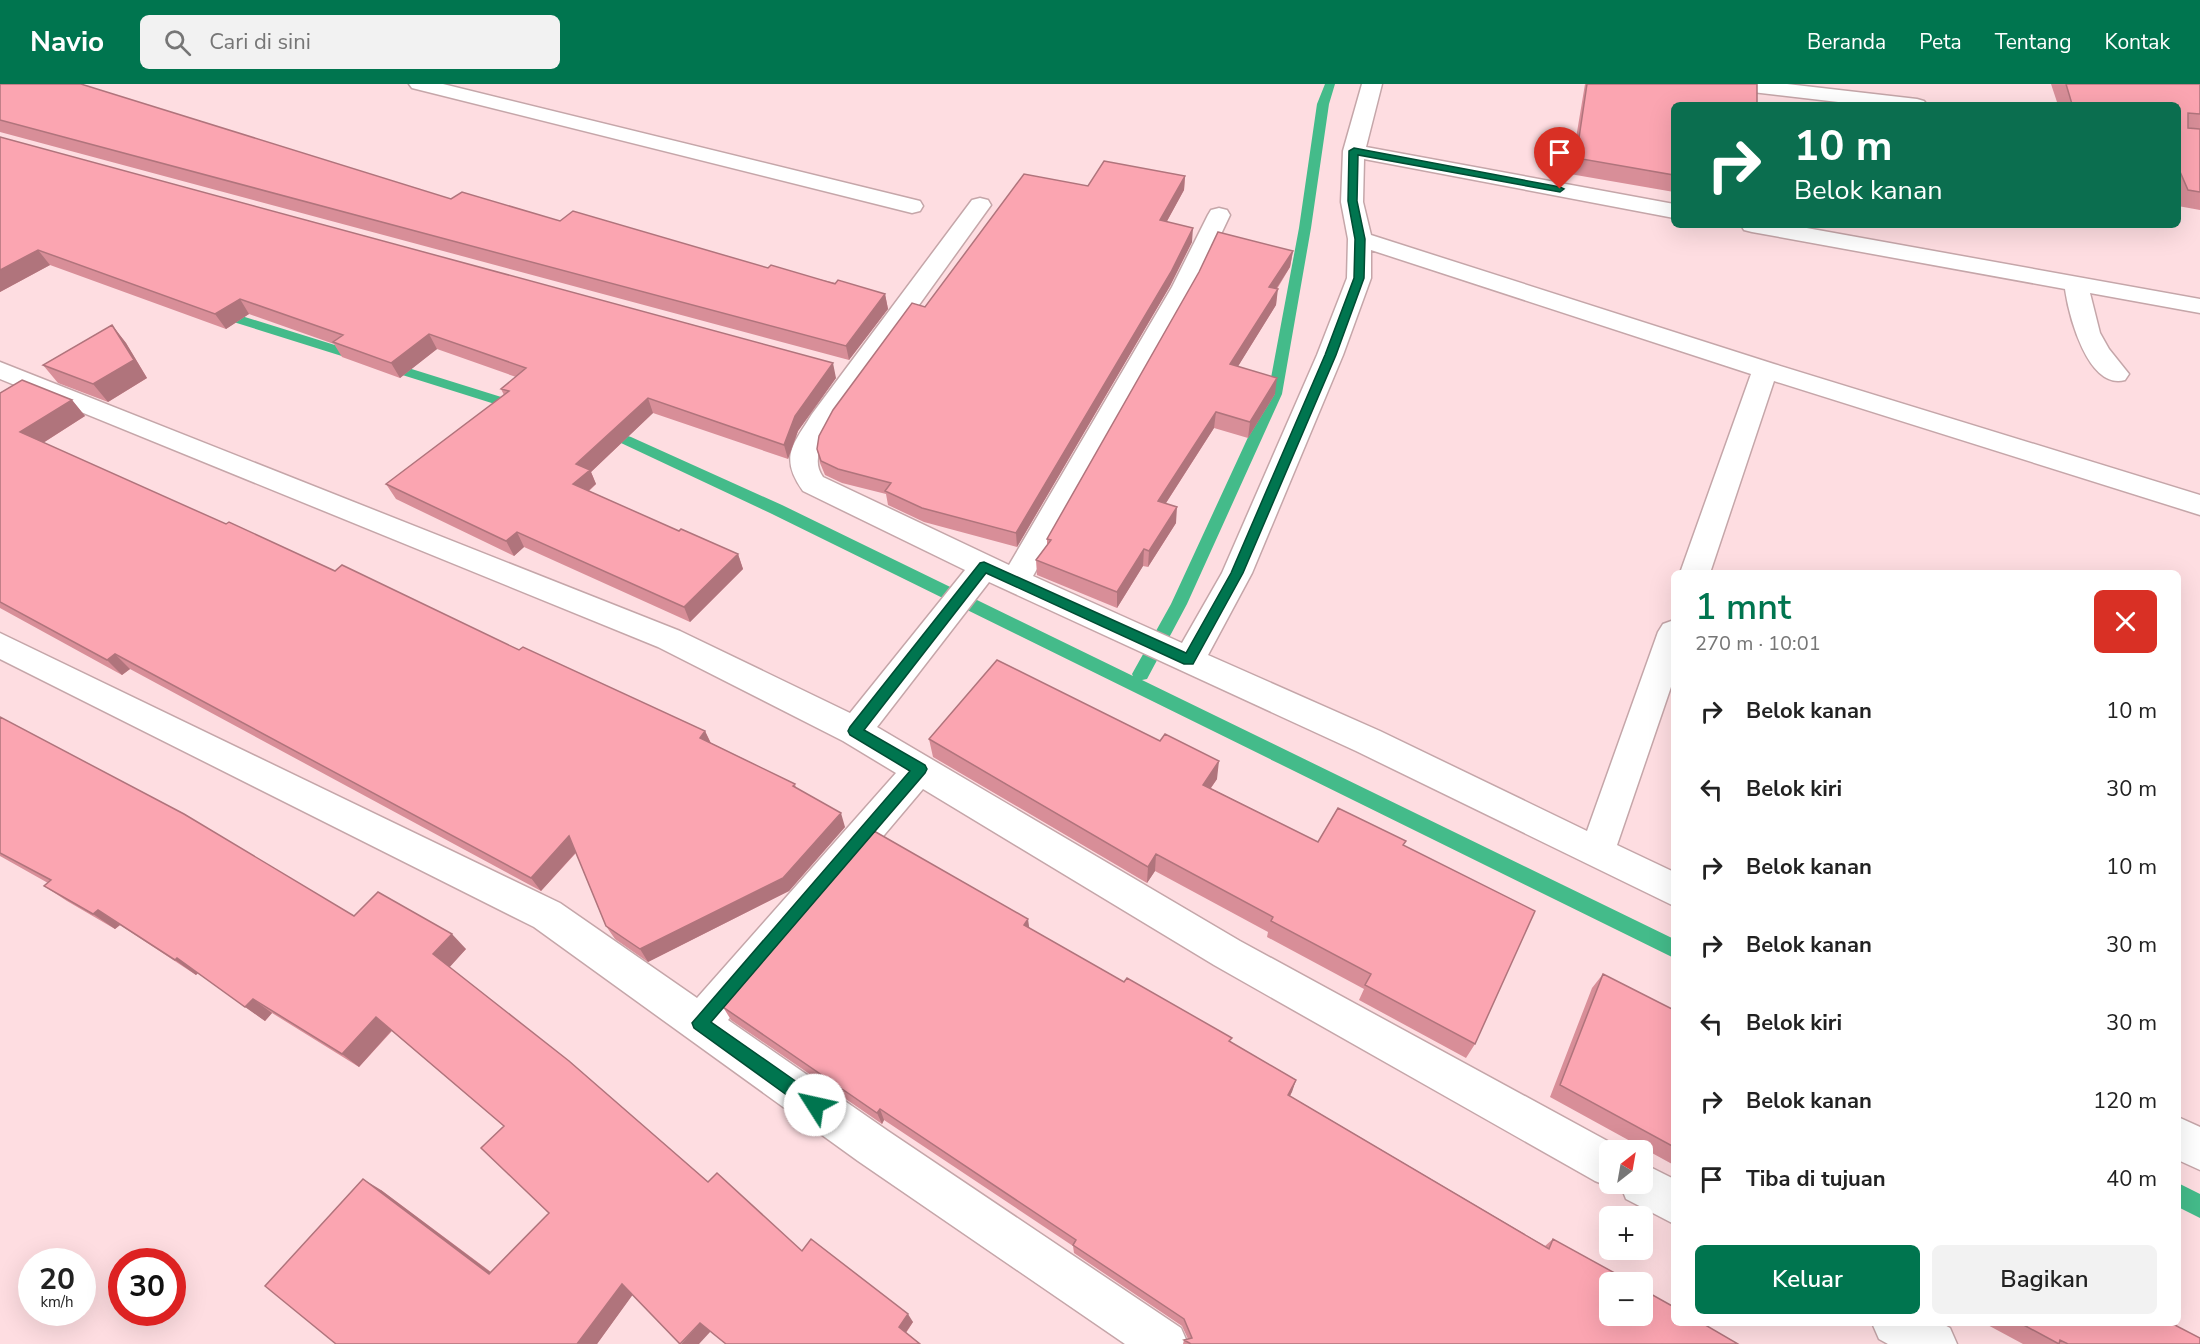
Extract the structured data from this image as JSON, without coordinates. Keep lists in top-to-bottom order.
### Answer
{
  "north": "top right",
  "page": {
    "header": "Navio",
    "search": "Cari di sini",
    "nav": [
      "Beranda",
      "Peta",
      "Tentang",
      "Kontak"
    ],
    "turn": ["10 m", "Belok kanan"],
    "heading": ["1 mnt", "270 m · 10:01"],
    "list": [
      {
        "name": "Belok kanan",
        "value": "10 m"
      },
      {
        "name": "Belok kiri",
        "value": "30 m"
      },
      {
        "name": "Belok kanan",
        "value": "10 m"
      },
      {
        "name": "Belok kanan",
        "value": "30 m"
      },
      {
        "name": "Belok kiri",
        "value": "30 m"
      },
      {
        "name": "Belok kanan",
        "value": "120 m"
      },
      {
        "name": "Tiba di tujuan",
        "value": "40 m"
      }
    ],
    "map_buttons": ["+", "−"],
    "buttons": ["Keluar", "Bagikan"],
    "speed": "20 km/h",
    "limit": "30"
  }
}
